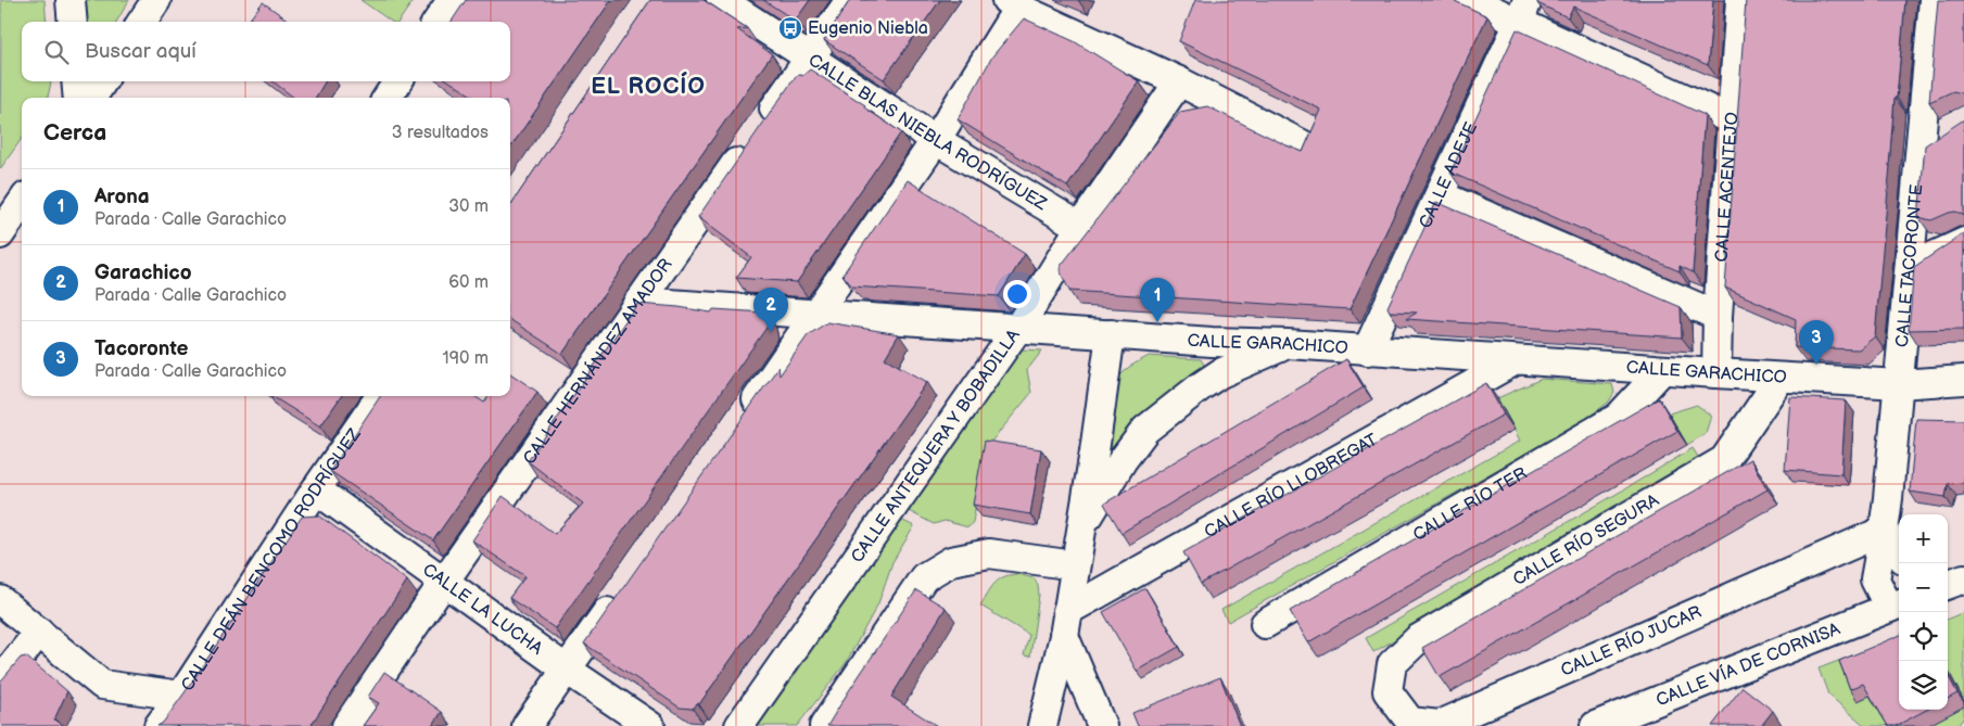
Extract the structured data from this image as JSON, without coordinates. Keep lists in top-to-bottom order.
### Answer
{
  "streets": {
    "street": [
      "CALLE BLAS NIEBLA RODRÍGUEZ",
      "CALLE ADEJE",
      "CALLE ACENTEJO",
      "CALLE TACORONTE",
      "CALLE GARACHICO",
      "CALLE HERNÁNDEZ AMADOR",
      "CALLE ANTEQUERA Y BOBADILLA",
      "CALLE RÍO LLOBREGAT",
      "CALLE RÍO TER",
      "CALLE RÍO SEGURA",
      "CALLE DEÁN BENCOMO RODRÍGUEZ",
      "CALLE LA LUCHA",
      "CALLE RÍO JUCAR",
      "CALLE VÍA DE CORNISA"
    ]
  },
  "crossings": [
    ["CALLE BLAS NIEBLA RODRÍGUEZ", "CALLE HERNÁNDEZ AMADOR"],
    ["CALLE BLAS NIEBLA RODRÍGUEZ", "CALLE ANTEQUERA Y BOBADILLA"],
    ["CALLE ADEJE", "CALLE GARACHICO"],
    ["CALLE ACENTEJO", "CALLE GARACHICO"],
    ["CALLE TACORONTE", "CALLE GARACHICO"],
    ["CALLE TACORONTE", "CALLE RÍO JUCAR"],
    ["CALLE TACORONTE", "CALLE VÍA DE CORNISA"],
    ["CALLE GARACHICO", "CALLE HERNÁNDEZ AMADOR"],
    ["CALLE GARACHICO", "CALLE ANTEQUERA Y BOBADILLA"],
    ["CALLE GARACHICO", "CALLE RÍO LLOBREGAT"],
    ["CALLE GARACHICO", "CALLE RÍO TER"],
    ["CALLE GARACHICO", "CALLE RÍO SEGURA"],
    ["CALLE HERNÁNDEZ AMADOR", "CALLE LA LUCHA"],
    ["CALLE RÍO SEGURA", "CALLE RÍO JUCAR"],
    ["CALLE DEÁN BENCOMO RODRÍGUEZ", "CALLE LA LUCHA"]
  ],
  "districts": ["EL ROCÍO"],
  "places": {
    "bus stop": ["Eugenio Niebla"]
  },
  "page": {
    "search": "Buscar aquí",
    "heading": ["Cerca", "3 resultados"],
    "list": [
      {
        "mark": "1",
        "name": "Arona",
        "note": "Parada · Calle Garachico",
        "value": "30 m"
      },
      {
        "mark": "2",
        "name": "Garachico",
        "note": "Parada · Calle Garachico",
        "value": "60 m"
      },
      {
        "mark": "3",
        "name": "Tacoronte",
        "note": "Parada · Calle Garachico",
        "value": "190 m"
      }
    ],
    "pins": ["1", "2", "3"],
    "map_buttons": ["+", "−"]
  }
}
